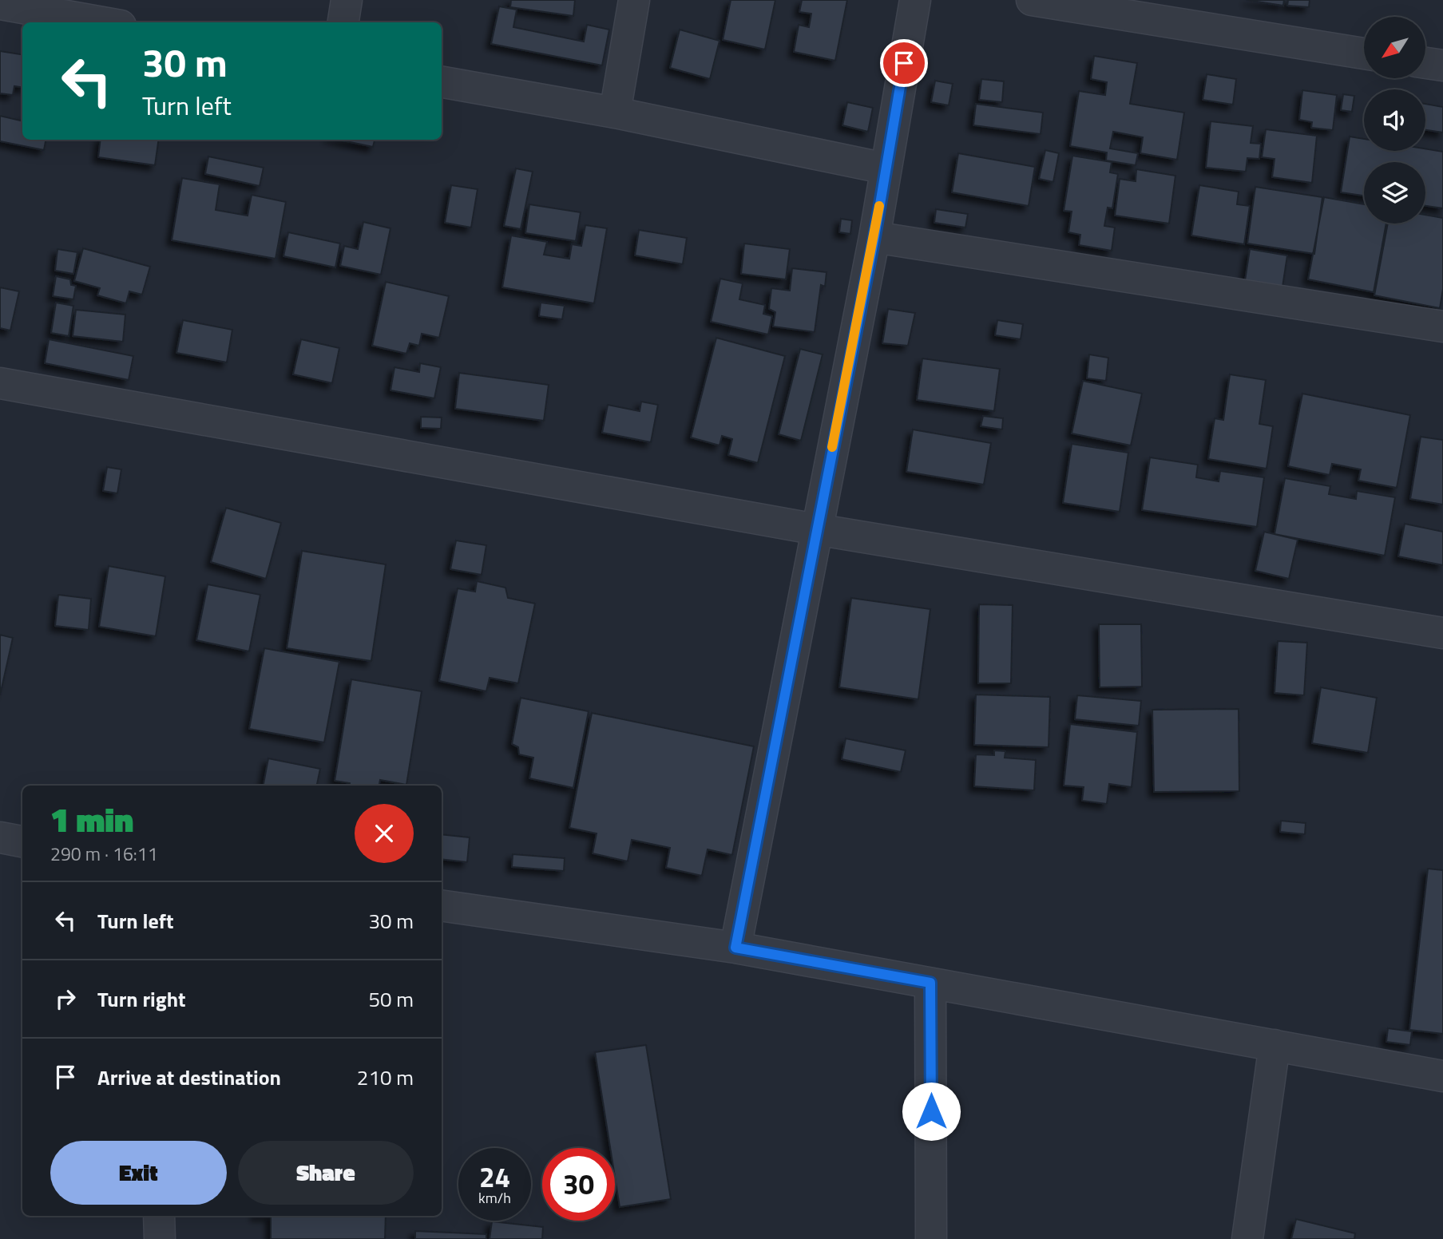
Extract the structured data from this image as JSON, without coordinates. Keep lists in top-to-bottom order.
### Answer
{
  "north": "bottom left",
  "page": {
    "turn": ["30 m", "Turn left"],
    "heading": ["1 min", "290 m · 16:11"],
    "list": [
      {
        "name": "Turn left",
        "value": "30 m"
      },
      {
        "name": "Turn right",
        "value": "50 m"
      },
      {
        "name": "Arrive at destination",
        "value": "210 m"
      }
    ],
    "buttons": ["Exit", "Share"],
    "speed": "24 km/h",
    "limit": "30"
  }
}
